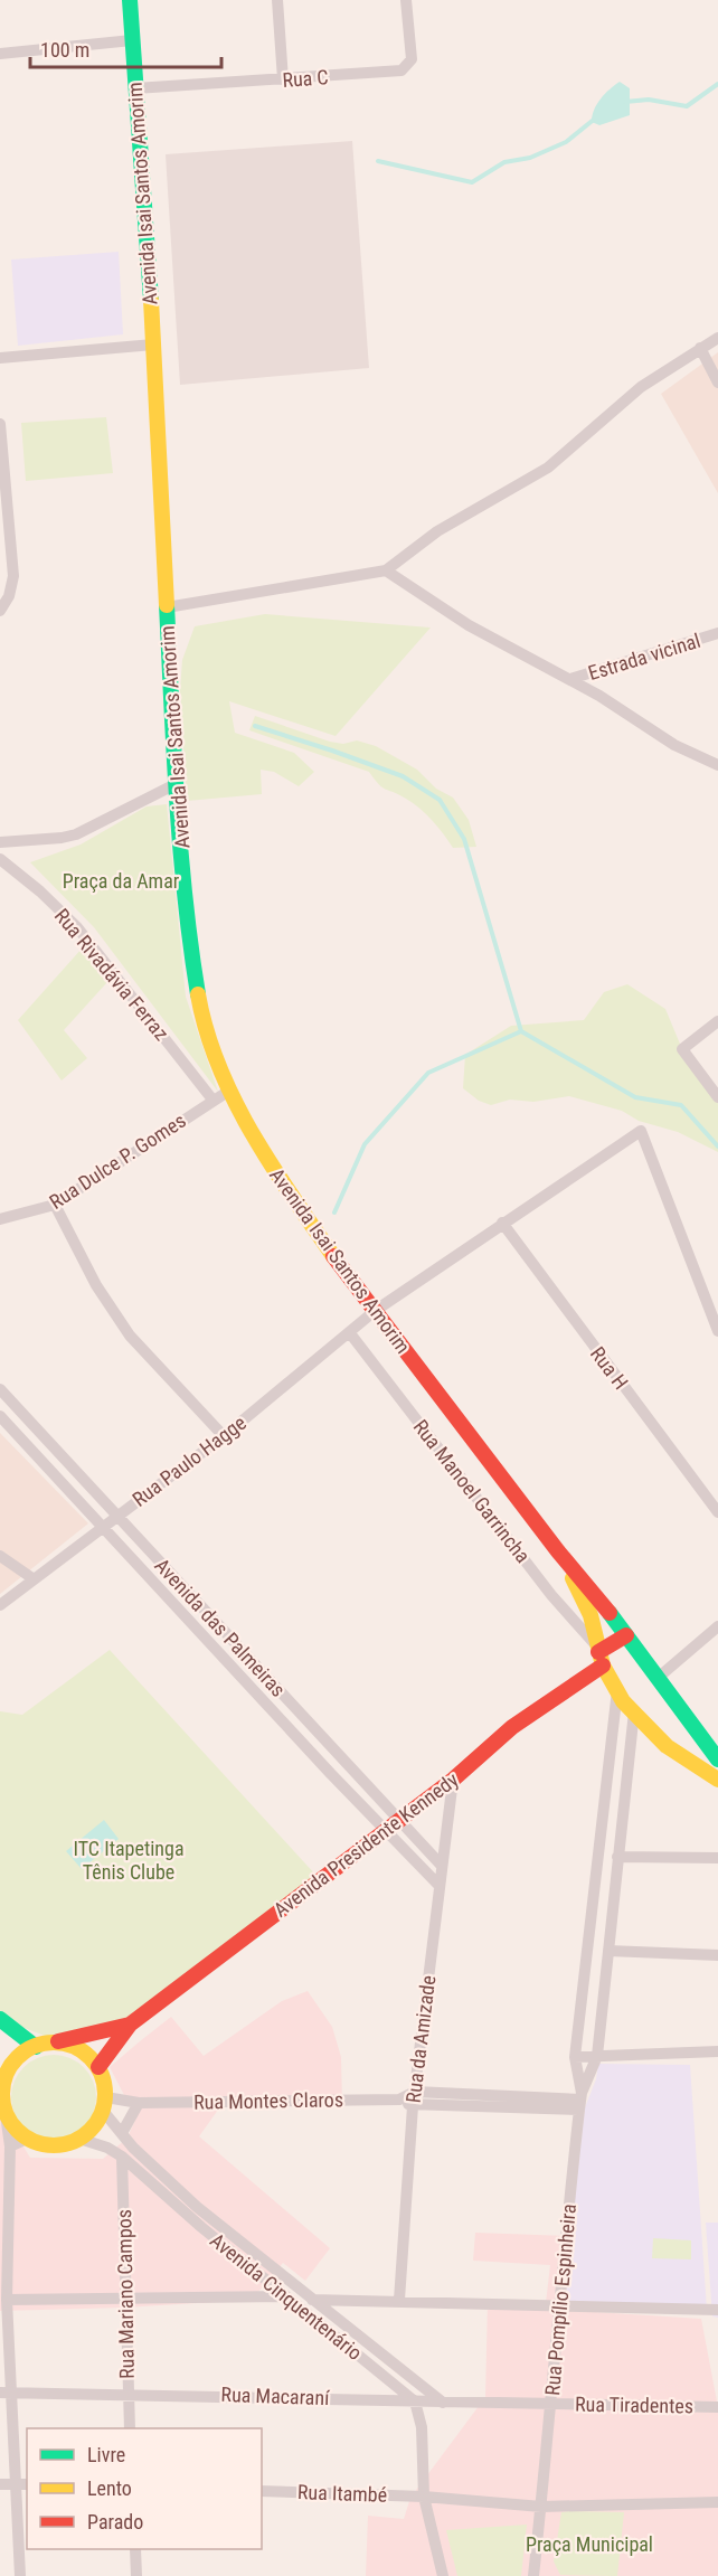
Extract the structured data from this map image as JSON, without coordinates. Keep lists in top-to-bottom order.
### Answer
{
  "streets": {
    "main road": ["Avenida Isai Santos Amorim", "Avenida Presidente Kennedy"],
    "street": [
      "Rua C",
      "Estrada vicinal",
      "Rua Rivadávia Ferraz",
      "Rua Dulce P. Gomes",
      "Rua H",
      "Rua Paulo Hagge",
      "Rua Manoel Garrincha",
      "Avenida das Palmeiras",
      "Rua da Amizade",
      "Rua Montes Claros",
      "Rua Mariano Campos",
      "Avenida Cinquentenário",
      "Rua Pompílio Espinheira",
      "Rua Macaraní",
      "Rua Tiradentes",
      "Rua Itambé"
    ]
  },
  "crossings": [
    ["Rua C", "Avenida Isai Santos Amorim"],
    ["Avenida Isai Santos Amorim", "Rua Dulce P. Gomes"],
    ["Avenida Isai Santos Amorim", "Rua Paulo Hagge"],
    ["Avenida Isai Santos Amorim", "Avenida Presidente Kennedy"],
    ["Rua Rivadávia Ferraz", "Rua Dulce P. Gomes"],
    ["Rua Paulo Hagge", "Rua Manoel Garrincha"],
    ["Rua Paulo Hagge", "Avenida das Palmeiras"],
    ["Rua Manoel Garrincha", "Avenida Presidente Kennedy"],
    ["Avenida das Palmeiras", "Avenida Presidente Kennedy"],
    ["Avenida das Palmeiras", "Rua da Amizade"],
    ["Avenida Presidente Kennedy", "Rua da Amizade"],
    ["Avenida Presidente Kennedy", "Rua Montes Claros"],
    ["Avenida Presidente Kennedy", "Avenida Cinquentenário"],
    ["Rua da Amizade", "Rua Montes Claros"],
    ["Rua Montes Claros", "Avenida Cinquentenário"],
    ["Rua Montes Claros", "Rua Pompílio Espinheira"],
    ["Rua Mariano Campos", "Avenida Cinquentenário"],
    ["Rua Mariano Campos", "Rua Macaraní"],
    ["Avenida Cinquentenário", "Rua Macaraní"],
    ["Rua Pompílio Espinheira", "Rua Macaraní"],
    ["Rua Pompílio Espinheira", "Rua Tiradentes"],
    ["Rua Pompílio Espinheira", "Rua Itambé"],
    ["Rua Macaraní", "Rua Tiradentes"]
  ],
  "parks": ["Praça da Amar", "ITC Itapetinga Tênis Clube", "Praça Municipal"],
  "legend": ["Livre", "Lento", "Parado"],
  "scale_bar": "100 m"
}
